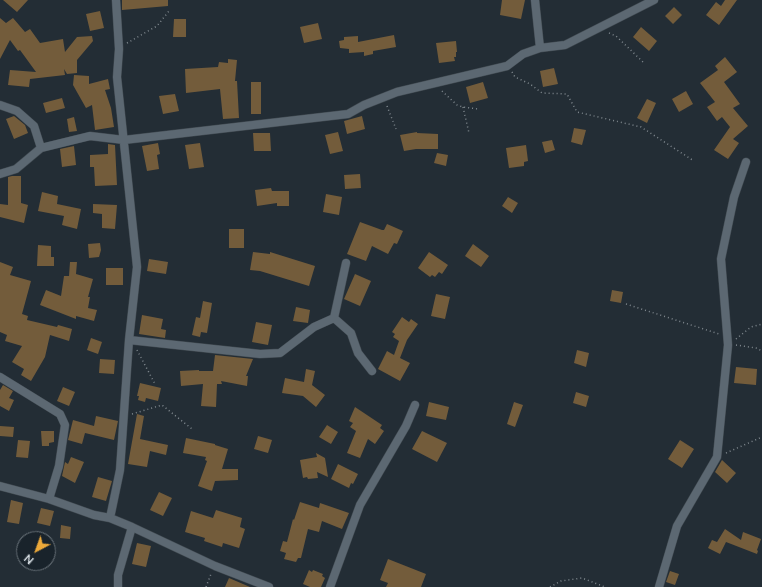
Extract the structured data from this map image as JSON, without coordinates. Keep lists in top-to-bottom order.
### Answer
{
  "north": "bottom left"
}
